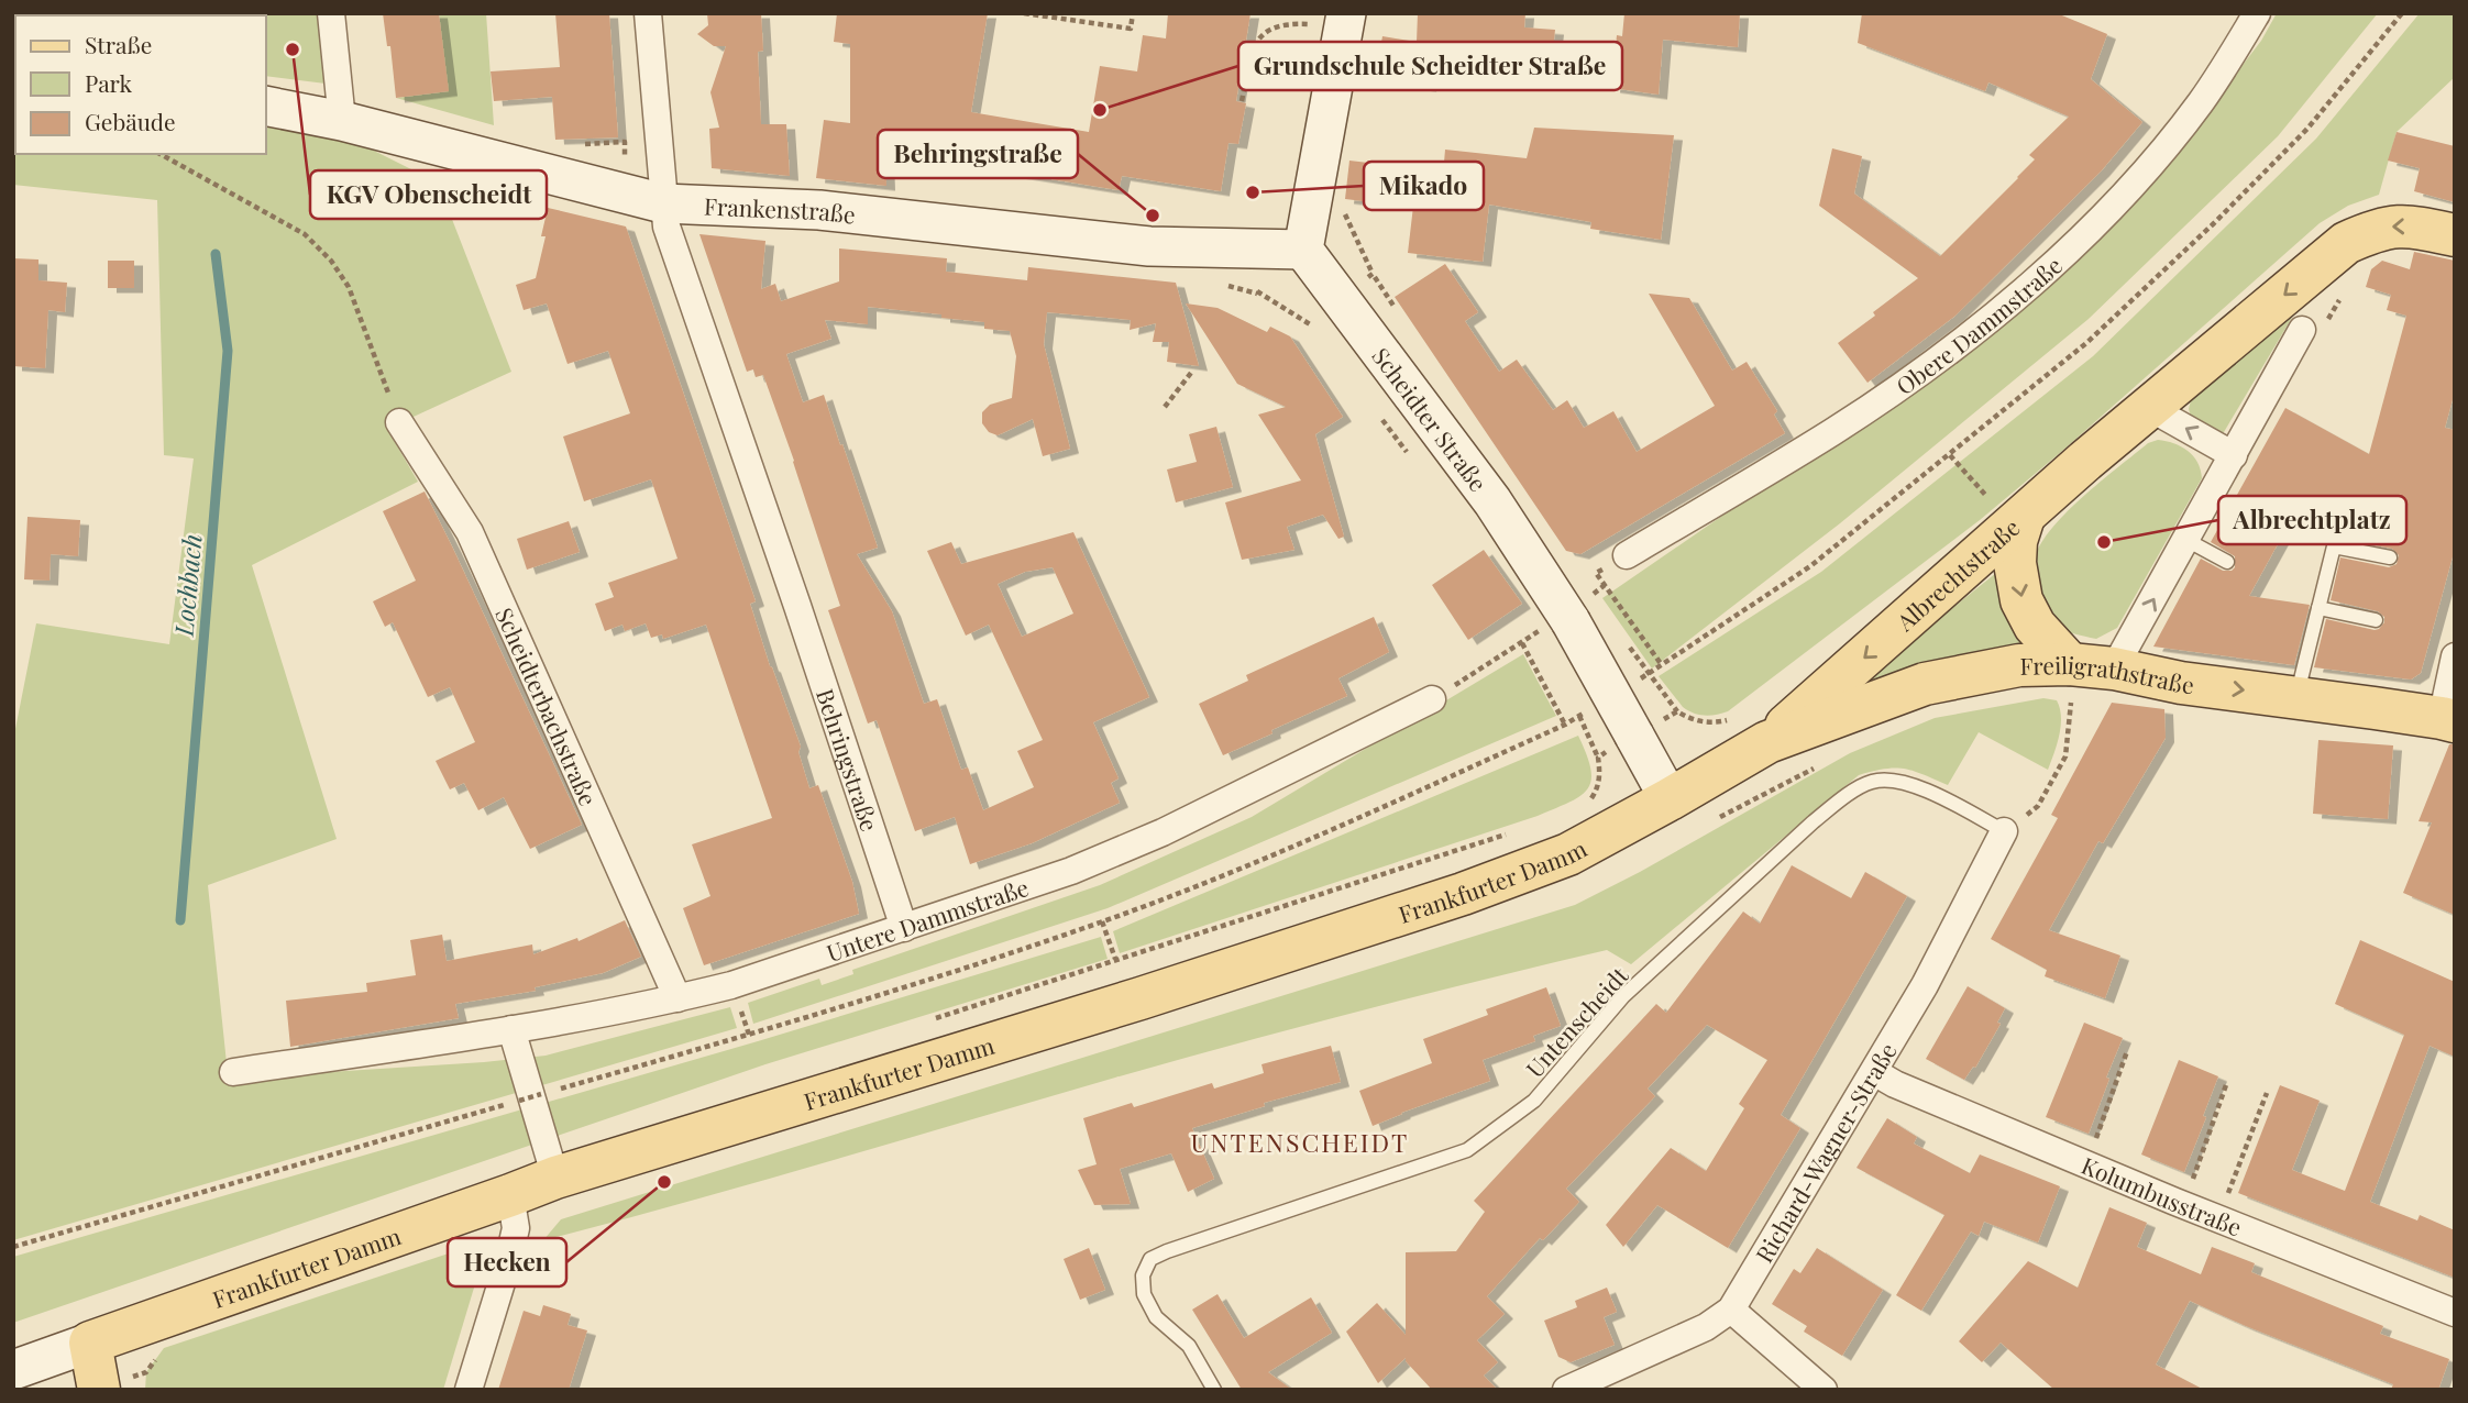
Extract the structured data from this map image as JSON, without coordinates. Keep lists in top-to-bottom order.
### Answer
{
  "streets": {
    "main road": ["Albrechtstraße", "Freiligrathstraße", "Frankfurter Damm"],
    "street": [
      "Frankenstraße",
      "Obere Dammstraße",
      "Scheidter Straße",
      "Scheidterbachstraße",
      "Behringstraße",
      "Untere Dammstraße",
      "Richard-Wagner-Straße",
      "Kolumbusstraße"
    ],
    "lane": ["Untenscheidt"]
  },
  "crossings": [
    ["Frankenstraße", "Scheidter Straße"],
    ["Frankenstraße", "Behringstraße"],
    ["Scheidter Straße", "Frankfurter Damm"],
    ["Albrechtstraße", "Freiligrathstraße"],
    ["Albrechtstraße", "Frankfurter Damm"],
    ["Freiligrathstraße", "Frankfurter Damm"],
    ["Scheidterbachstraße", "Untere Dammstraße"],
    ["Behringstraße", "Untere Dammstraße"],
    ["Untenscheidt", "Richard-Wagner-Straße"],
    ["Richard-Wagner-Straße", "Kolumbusstraße"]
  ],
  "one_way": ["Albrechtstraße"],
  "districts": ["UNTENSCHEIDT"],
  "water": ["Lochbach"],
  "places": [
    "KGV Obenscheidt",
    "Grundschule Scheidter Straße",
    "Mikado",
    "Behringstraße",
    "Albrechtplatz",
    "Hecken"
  ],
  "legend": ["Straße", "Park", "Gebäude"]
}
